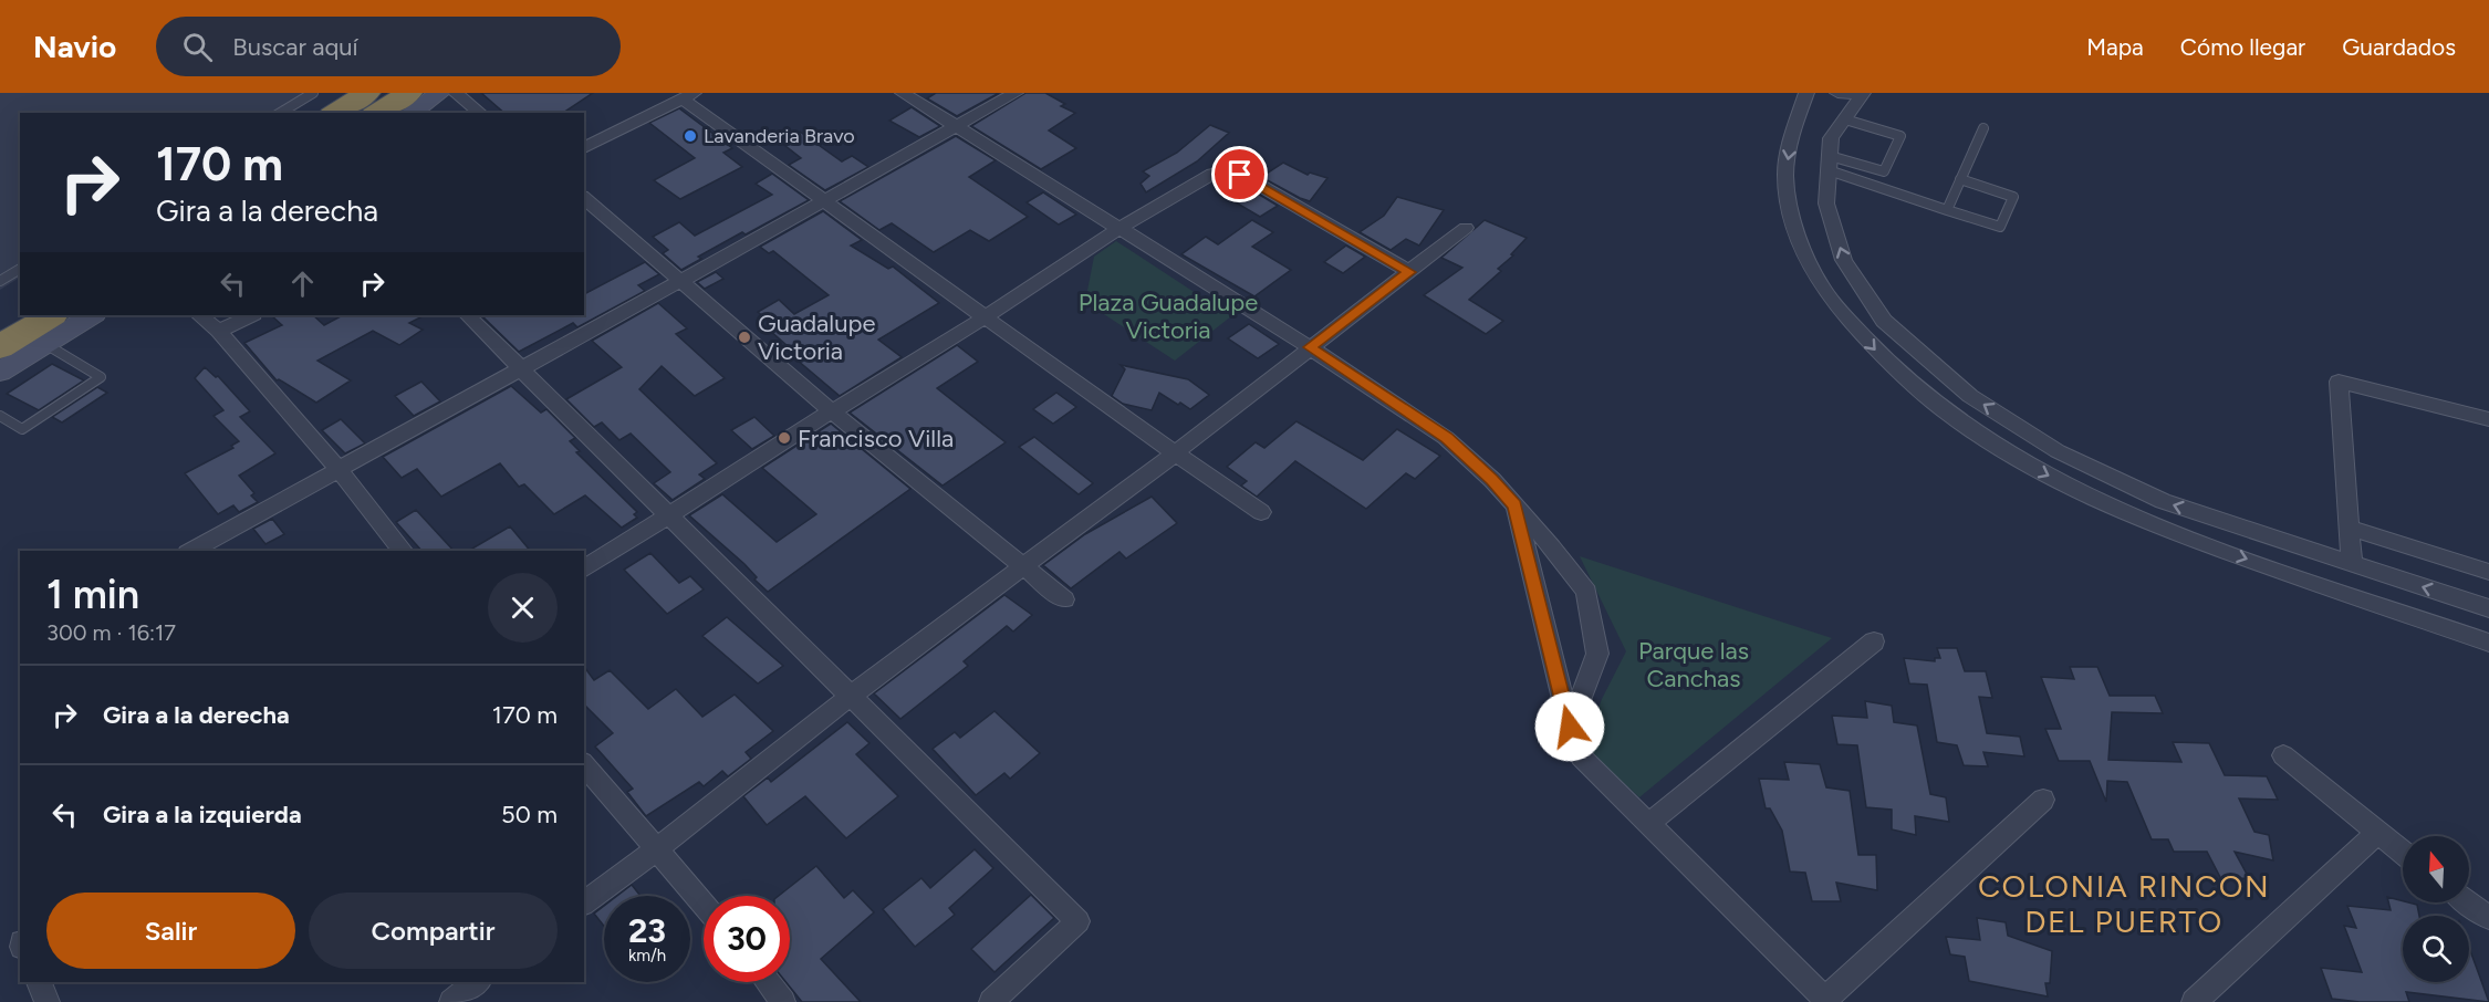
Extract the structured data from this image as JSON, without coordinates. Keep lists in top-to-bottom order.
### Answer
{
  "districts": ["COLONIA RINCON DEL PUERTO"],
  "parks": ["Plaza Guadalupe Victoria", "Parque las Canchas"],
  "places": ["Lavanderia Bravo", "Guadalupe Victoria", "Francisco Villa"],
  "north": "top",
  "page": {
    "header": "Navio",
    "search": "Buscar aquí",
    "nav": ["Mapa", "Cómo llegar", "Guardados"],
    "turn": ["170 m", "Gira a la derecha"],
    "heading": ["1 min", "300 m · 16:17"],
    "list": [
      {
        "name": "Gira a la derecha",
        "value": "170 m"
      },
      {
        "name": "Gira a la izquierda",
        "value": "50 m"
      }
    ],
    "buttons": ["Salir", "Compartir"],
    "speed": "23 km/h",
    "limit": "30"
  }
}
